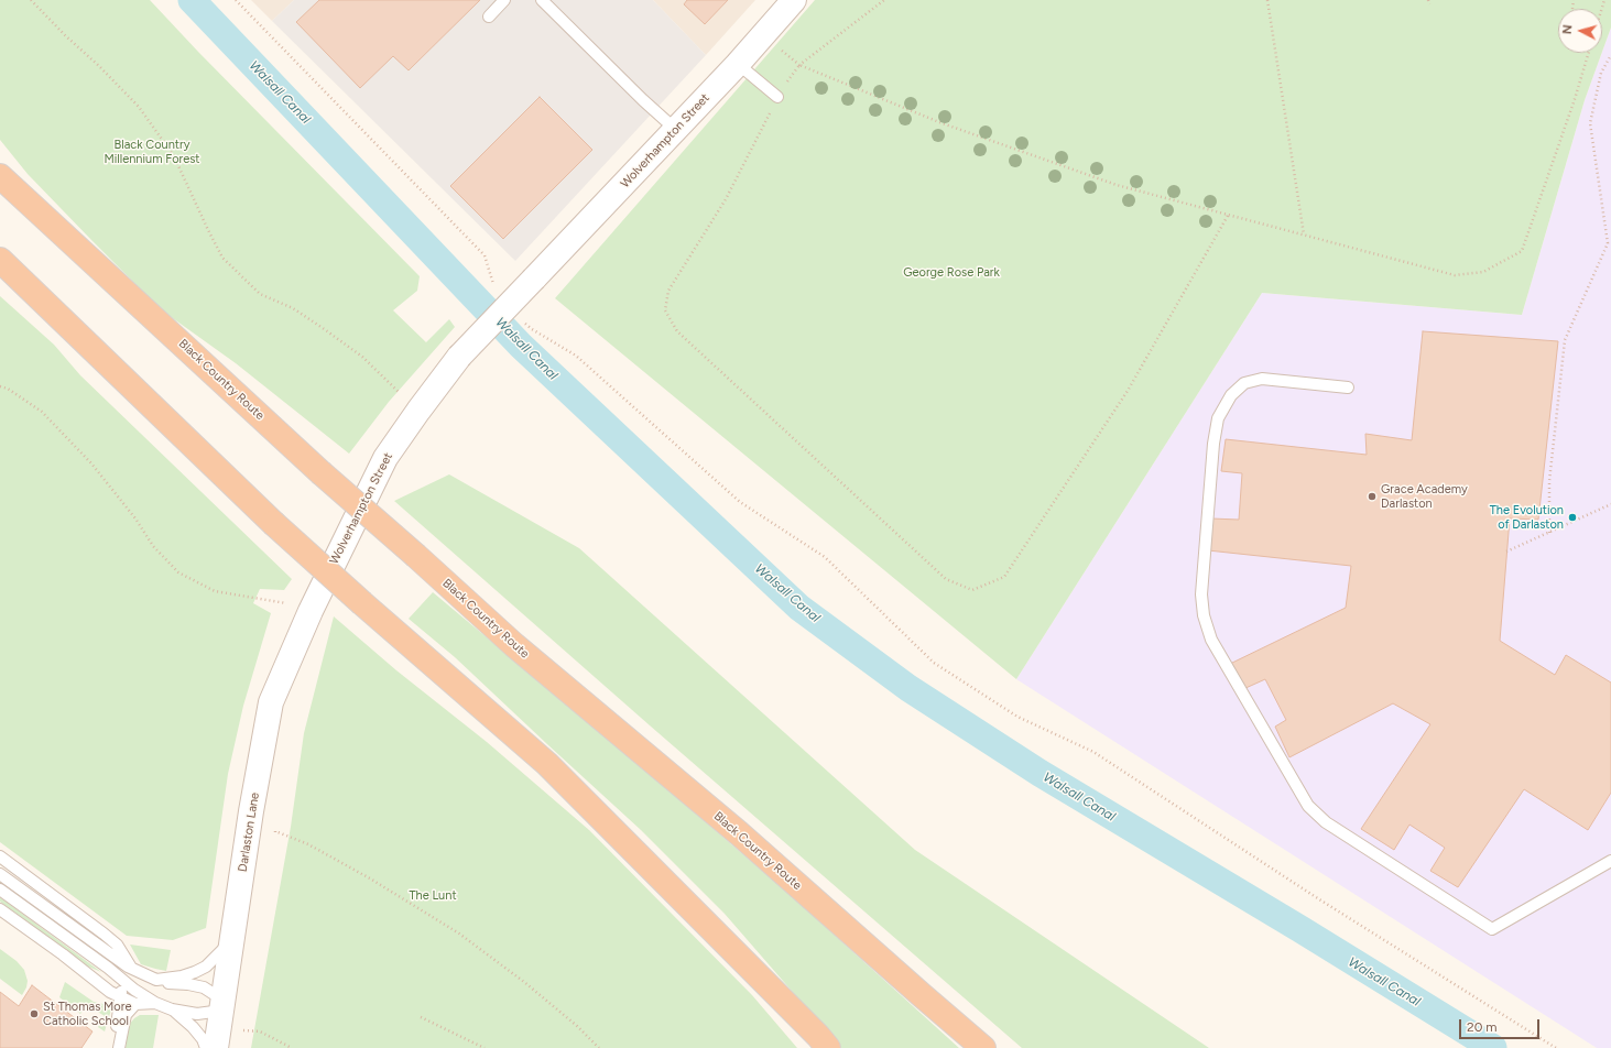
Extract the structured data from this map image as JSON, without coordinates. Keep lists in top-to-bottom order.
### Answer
{
  "streets": {
    "highway": ["Black Country Route"],
    "street": ["Wolverhampton Street", "Darlaston Lane"]
  },
  "crossings": [
    ["Wolverhampton Street", "Darlaston Lane"]
  ],
  "water": ["Walsall Canal"],
  "parks": ["Black Country Millennium Forest", "George Rose Park", "The Lunt"],
  "places": ["Grace Academy Darlaston", "The Evolution of Darlaston", "St Thomas More Catholic School"],
  "scale_bar": "20 m",
  "north": "left"
}
